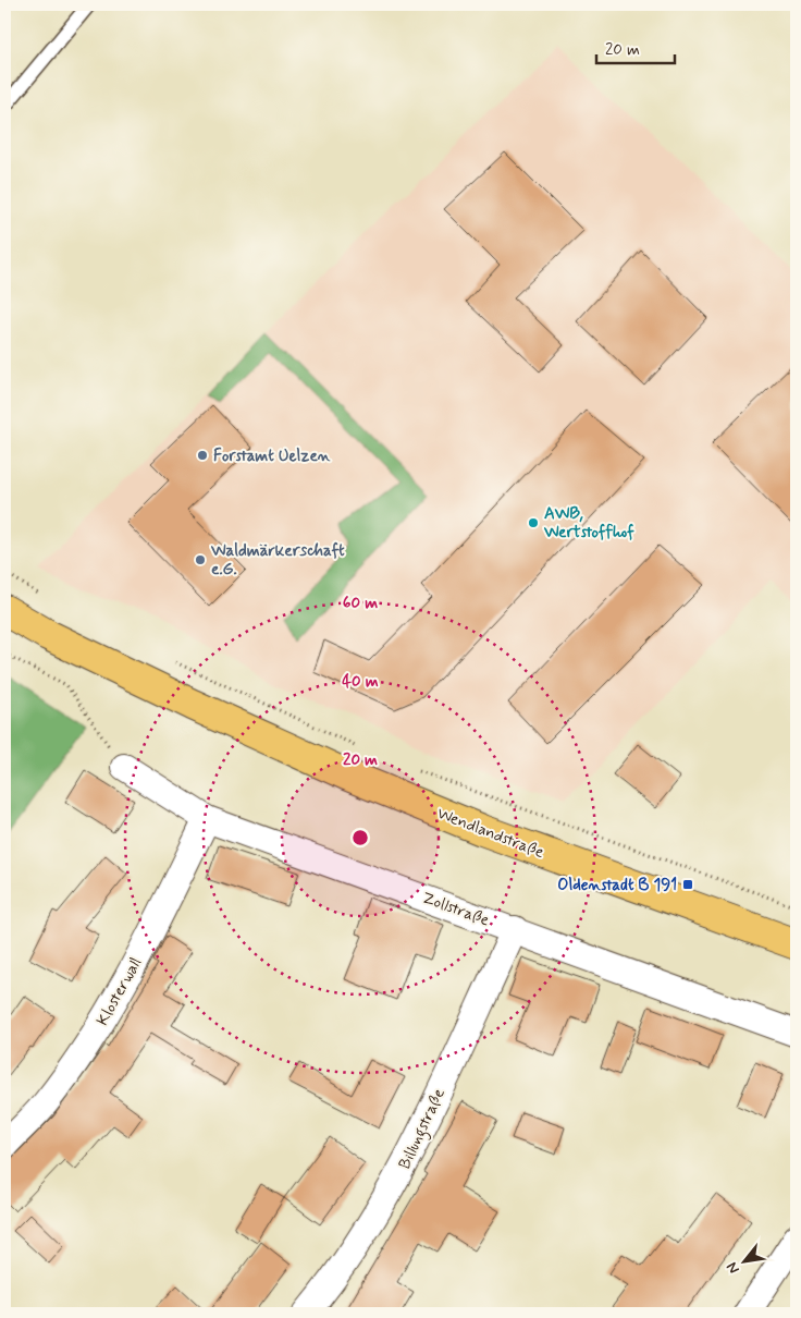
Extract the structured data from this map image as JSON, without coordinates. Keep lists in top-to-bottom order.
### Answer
{
  "streets": {
    "main road": ["Wendlandstraße"],
    "street": ["Zollstraße", "Klosterwall", "Billungstraße"]
  },
  "crossings": [
    ["Zollstraße", "Klosterwall"],
    ["Zollstraße", "Billungstraße"]
  ],
  "places": {
    "other": ["Forstamt Uelzen", "AWB, Wertstoffhof", "Waldmärkerschaft e.G."],
    "transit": ["Oldenstadt B 191"]
  },
  "scale_bar": "20 m",
  "north": "bottom left",
  "rings": ["60 m", "40 m", "20 m"]
}
